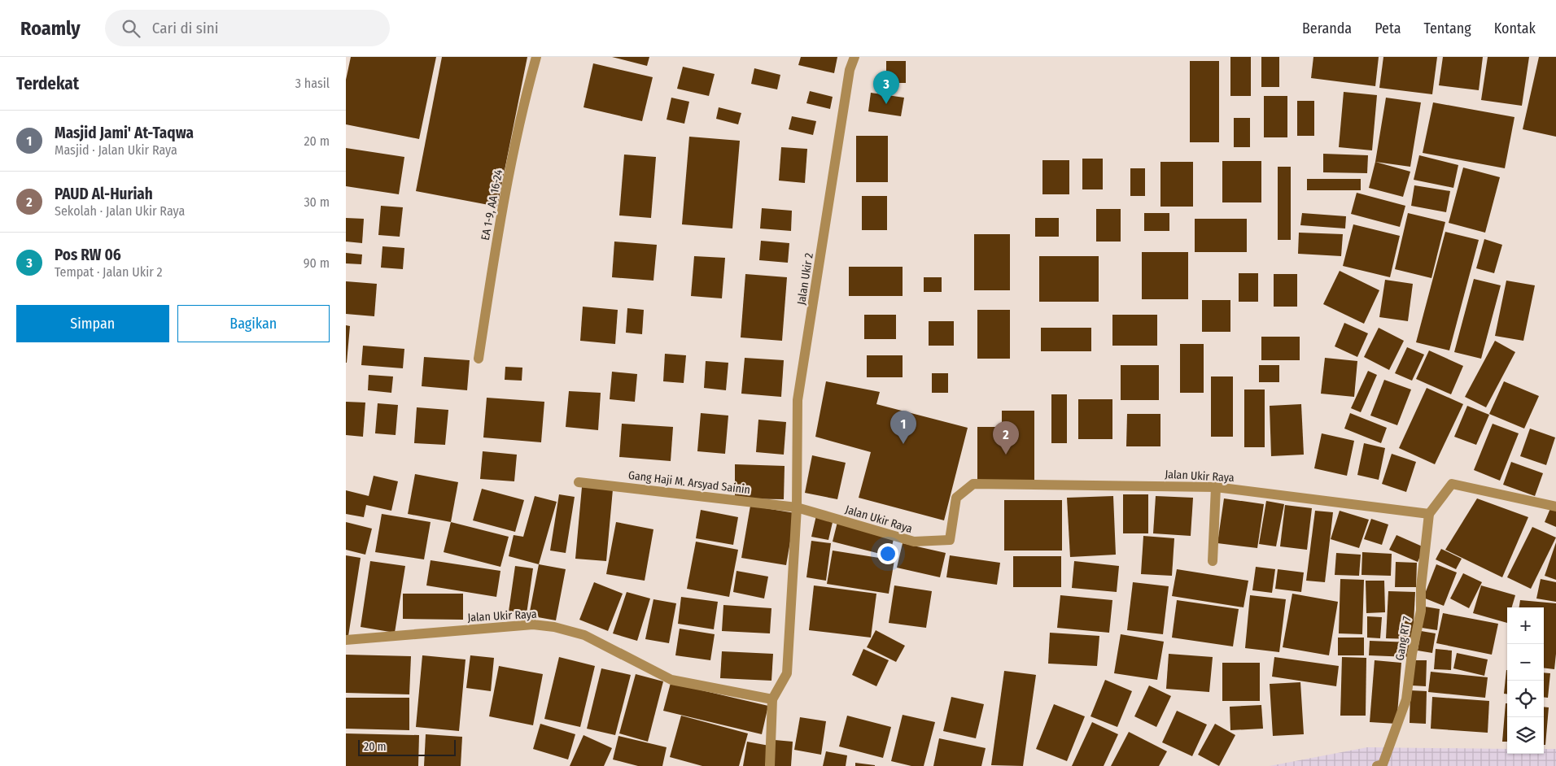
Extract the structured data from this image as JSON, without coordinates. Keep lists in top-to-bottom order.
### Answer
{
  "streets": {
    "street": [
      "EA 1-9, AA 16-24",
      "Jalan Ukir 2",
      "Jalan Ukir Raya",
      "Gang Haji M. Arsyad Sainin",
      "Gang RT 7"
    ]
  },
  "crossings": [
    ["Jalan Ukir 2", "Jalan Ukir Raya"],
    ["Jalan Ukir 2", "Gang Haji M. Arsyad Sainin"],
    ["Jalan Ukir Raya", "Gang Haji M. Arsyad Sainin"],
    ["Jalan Ukir Raya", "Gang RT 7"]
  ],
  "scale_bar": "20 m",
  "page": {
    "header": "Roamly",
    "search": "Cari di sini",
    "nav": [
      "Beranda",
      "Peta",
      "Tentang",
      "Kontak"
    ],
    "heading": ["Terdekat", "3 hasil"],
    "pins": ["3", "1", "2"],
    "list": [
      {
        "mark": "1",
        "name": "Masjid Jami' At-Taqwa",
        "note": "Masjid · Jalan Ukir Raya",
        "value": "20 m"
      },
      {
        "mark": "2",
        "name": "PAUD Al-Huriah",
        "note": "Sekolah · Jalan Ukir Raya",
        "value": "30 m"
      },
      {
        "mark": "3",
        "name": "Pos RW 06",
        "note": "Tempat · Jalan Ukir 2",
        "value": "90 m"
      }
    ],
    "buttons": ["Simpan", "Bagikan"],
    "map_buttons": ["+", "−"],
    "scale": "20 m"
  }
}
